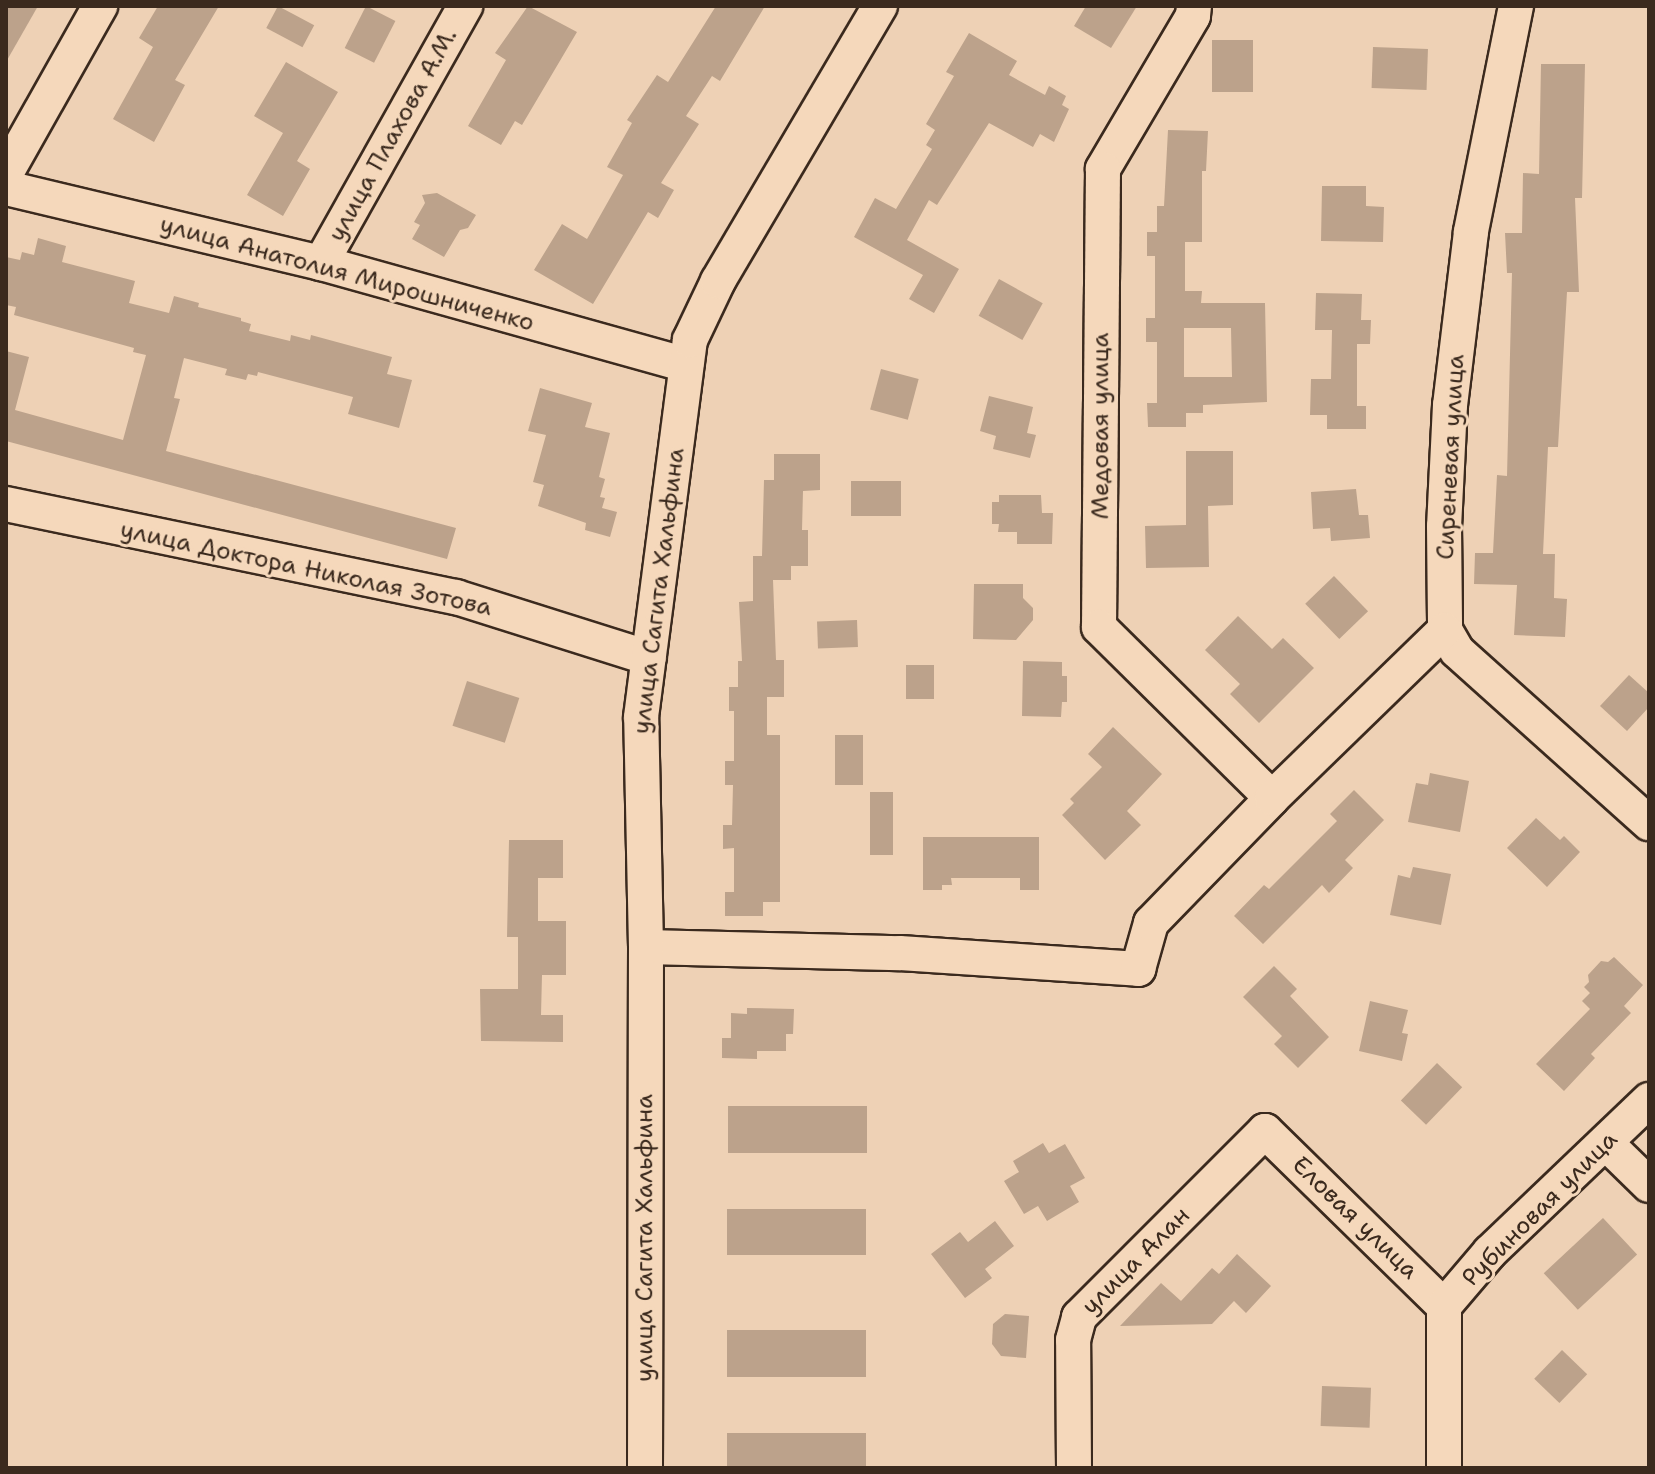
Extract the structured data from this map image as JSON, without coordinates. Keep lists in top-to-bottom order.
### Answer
{
  "streets": {
    "street": [
      "улица Плахова А.М.",
      "улица Анатолия Мирошниченко",
      "Медовая улица",
      "Сиреневая улица",
      "улица Доктора Николая Зотова",
      "улица Сагита Хальфина",
      "Рубиновая улица",
      "Еловая улица",
      "улица Алан"
    ]
  },
  "crossings": [
    ["улица Плахова А.М.", "улица Анатолия Мирошниченко"],
    ["улица Анатолия Мирошниченко", "улица Сагита Хальфина"],
    ["улица Доктора Николая Зотова", "улица Сагита Хальфина"],
    ["Рубиновая улица", "Еловая улица"],
    ["Еловая улица", "улица Алан"]
  ]
}
